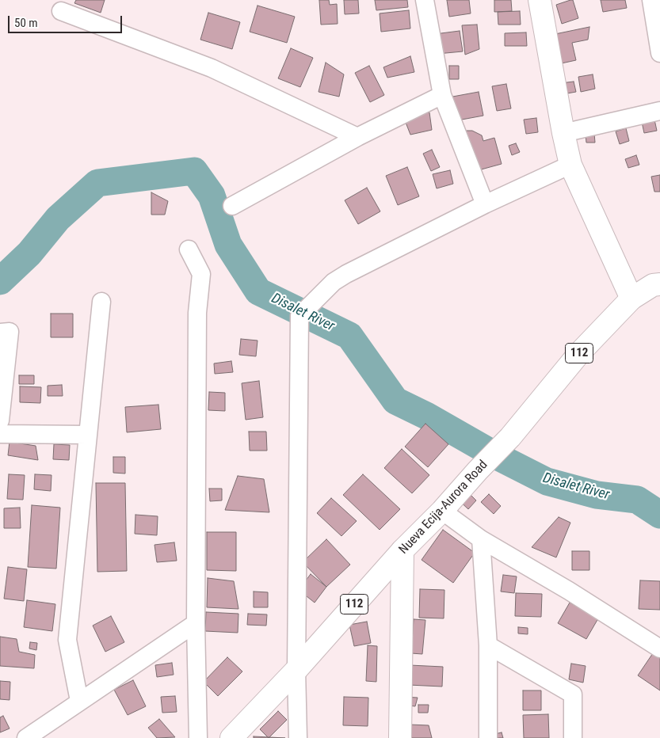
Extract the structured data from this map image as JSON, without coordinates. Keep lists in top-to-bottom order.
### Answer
{
  "streets": {
    "main road": ["112", "Nueva Ecija-Aurora Road"]
  },
  "water": ["Disalet River"],
  "scale_bar": "50 m"
}
